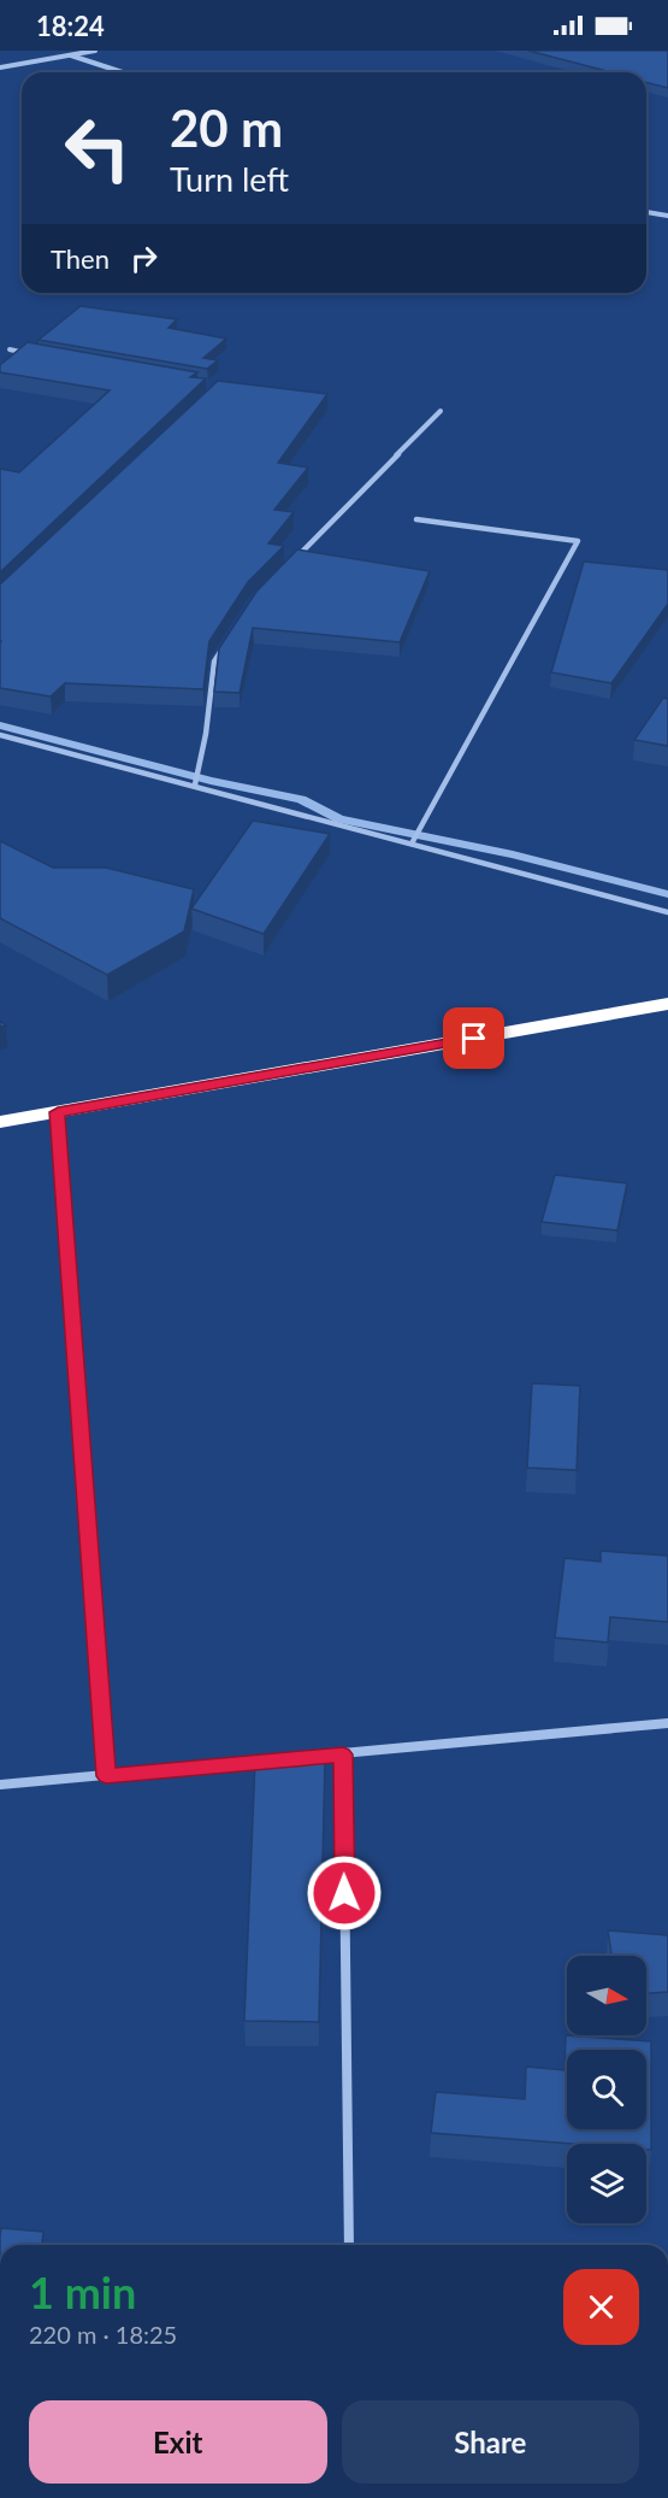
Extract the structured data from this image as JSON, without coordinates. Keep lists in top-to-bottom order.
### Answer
{
  "north": "right",
  "page": {
    "status": "18:24",
    "turn": ["20 m", "Turn left"],
    "then": "Then",
    "heading": ["1 min", "220 m · 18:25"],
    "buttons": ["Exit", "Share"]
  }
}
